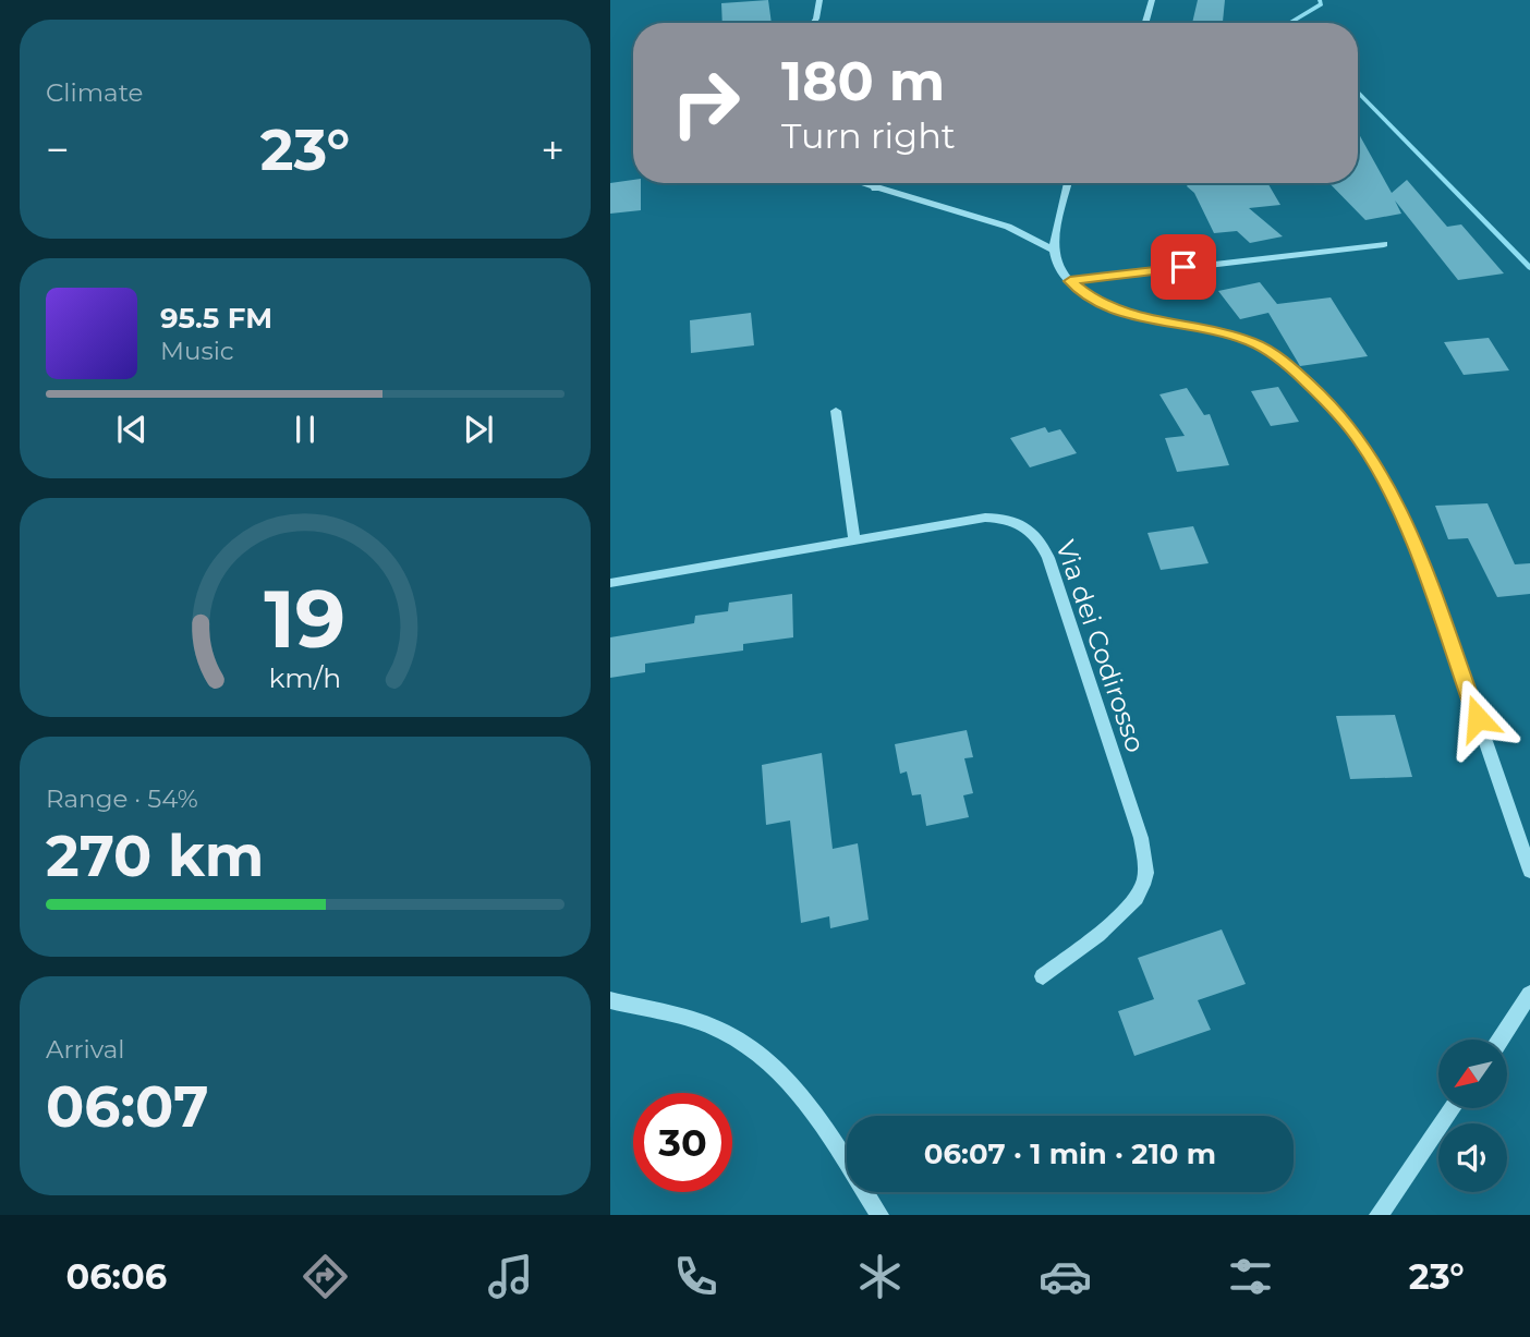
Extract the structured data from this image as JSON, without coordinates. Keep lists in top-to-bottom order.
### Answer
{
  "streets": {
    "street": ["Via dei Codirosso"]
  },
  "north": "bottom left",
  "page": {
    "tile": [
      "Climate",
      ["Range · 54%", "270 km"],
      ["Arrival", "06:07"]
    ],
    "turn": ["180 m", "Turn right"],
    "heat": ["−", "23°", "+"],
    "song": ["95.5 FM", "Music"],
    "limit": "30",
    "trip": "06:07 · 1 min · 210 m",
    "tabs": ["06:06", "23°"],
    "gauge": ["19", "km/h"]
  }
}
